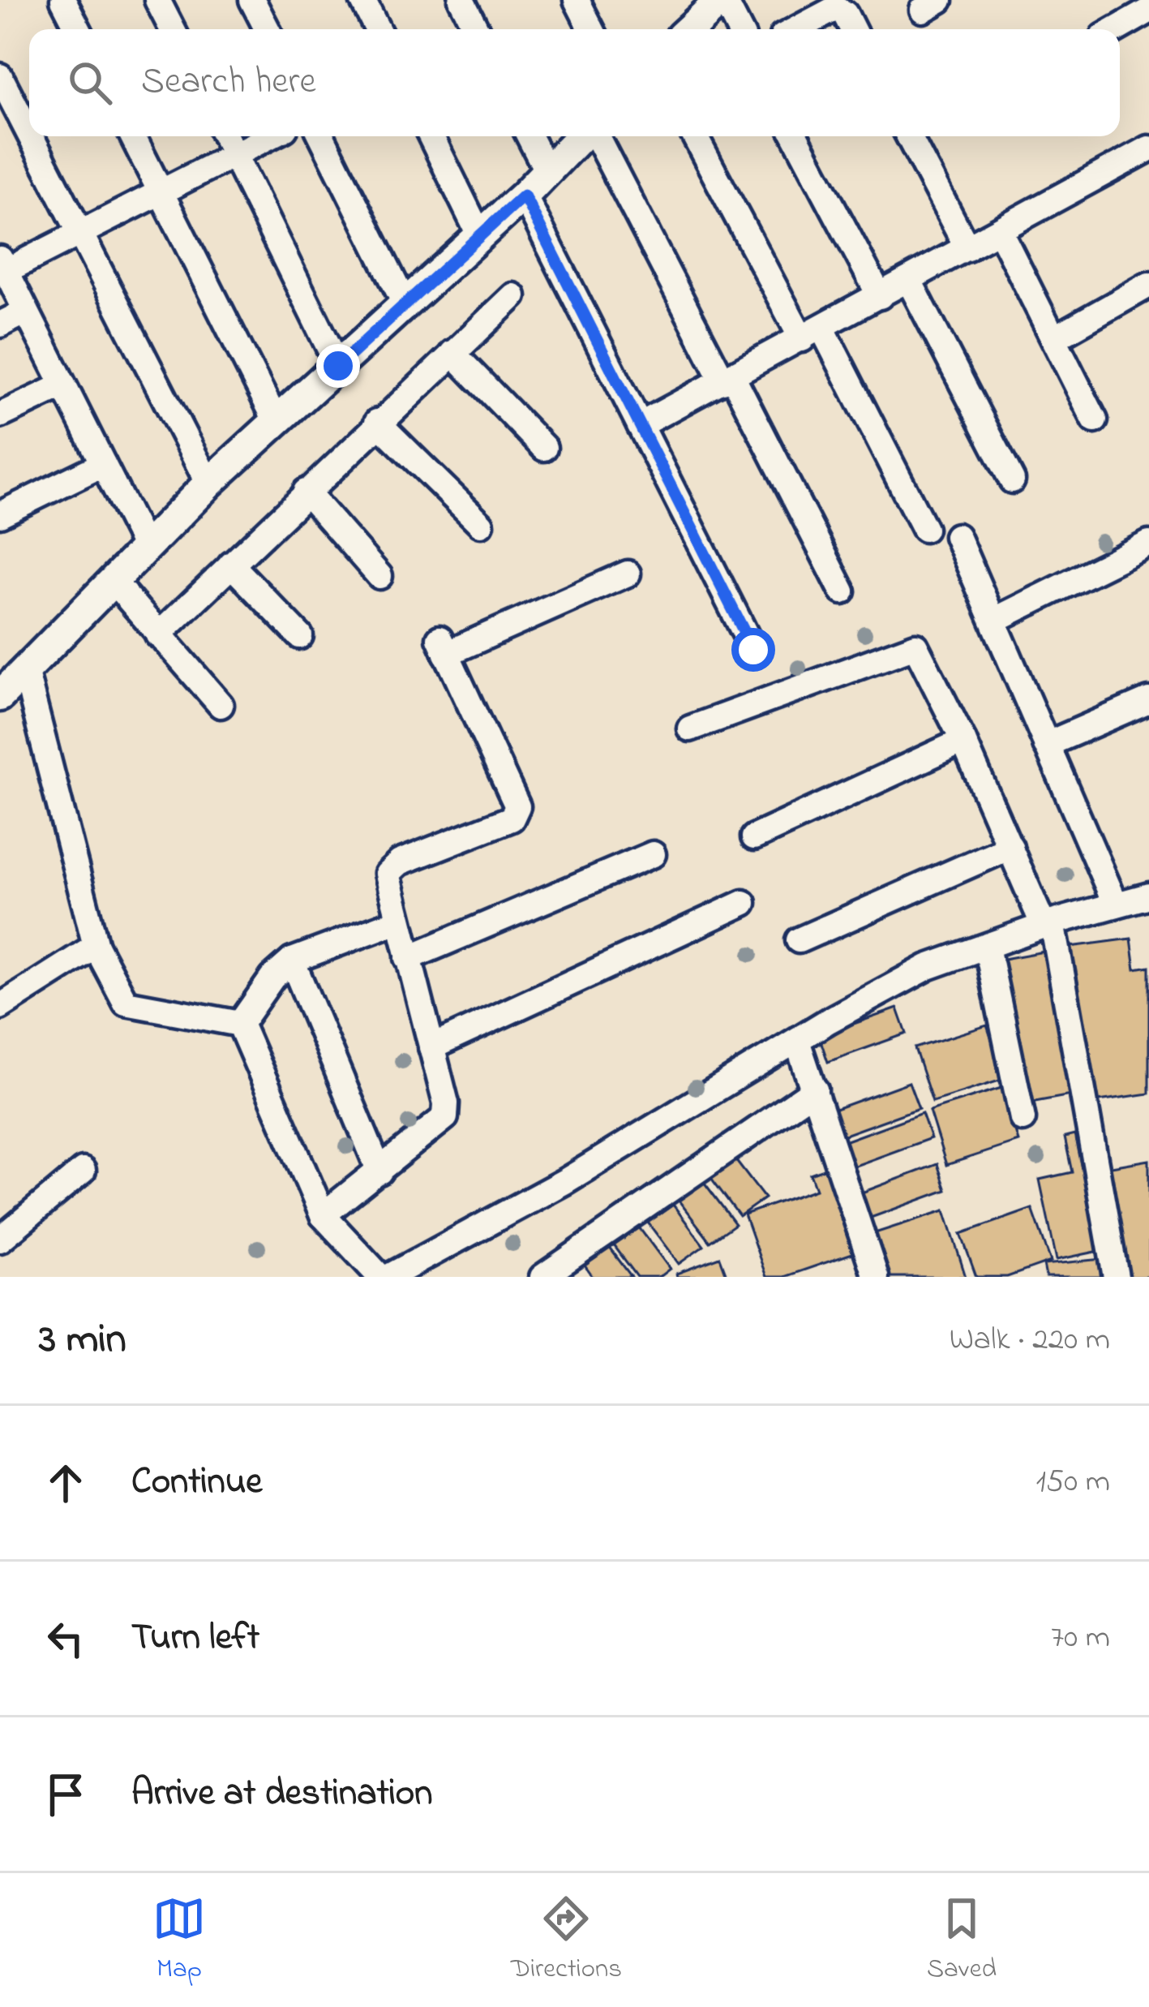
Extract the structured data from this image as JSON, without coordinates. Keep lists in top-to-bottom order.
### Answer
{
  "page": {
    "search": "Search here",
    "heading": ["3 min", "Walk · 220 m"],
    "list": [
      ["Continue", "150 m"],
      ["Turn left", "70 m"],
      "Arrive at destination"
    ],
    "nav": ["Map", "Directions", "Saved"]
  }
}
